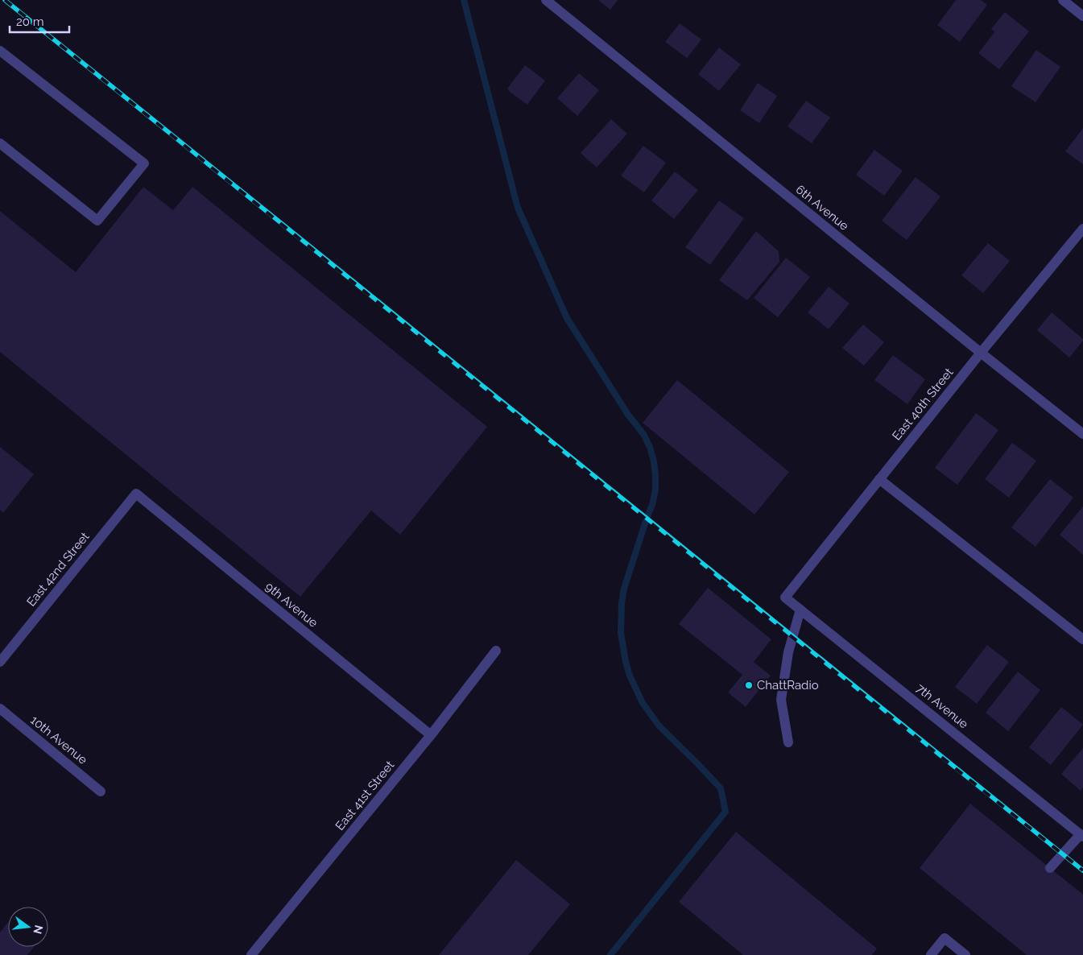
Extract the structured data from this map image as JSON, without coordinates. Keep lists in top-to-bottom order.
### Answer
{
  "streets": {
    "street": [
      "6th Avenue",
      "East 40th Street",
      "East 42nd Street",
      "9th Avenue",
      "7th Avenue",
      "10th Avenue",
      "East 41st Street"
    ]
  },
  "crossings": [
    ["6th Avenue", "East 40th Street"],
    ["East 40th Street", "7th Avenue"],
    ["East 42nd Street", "9th Avenue"],
    ["9th Avenue", "East 41st Street"]
  ],
  "places": ["ChattRadio"],
  "scale_bar": "20 m",
  "north": "right"
}
